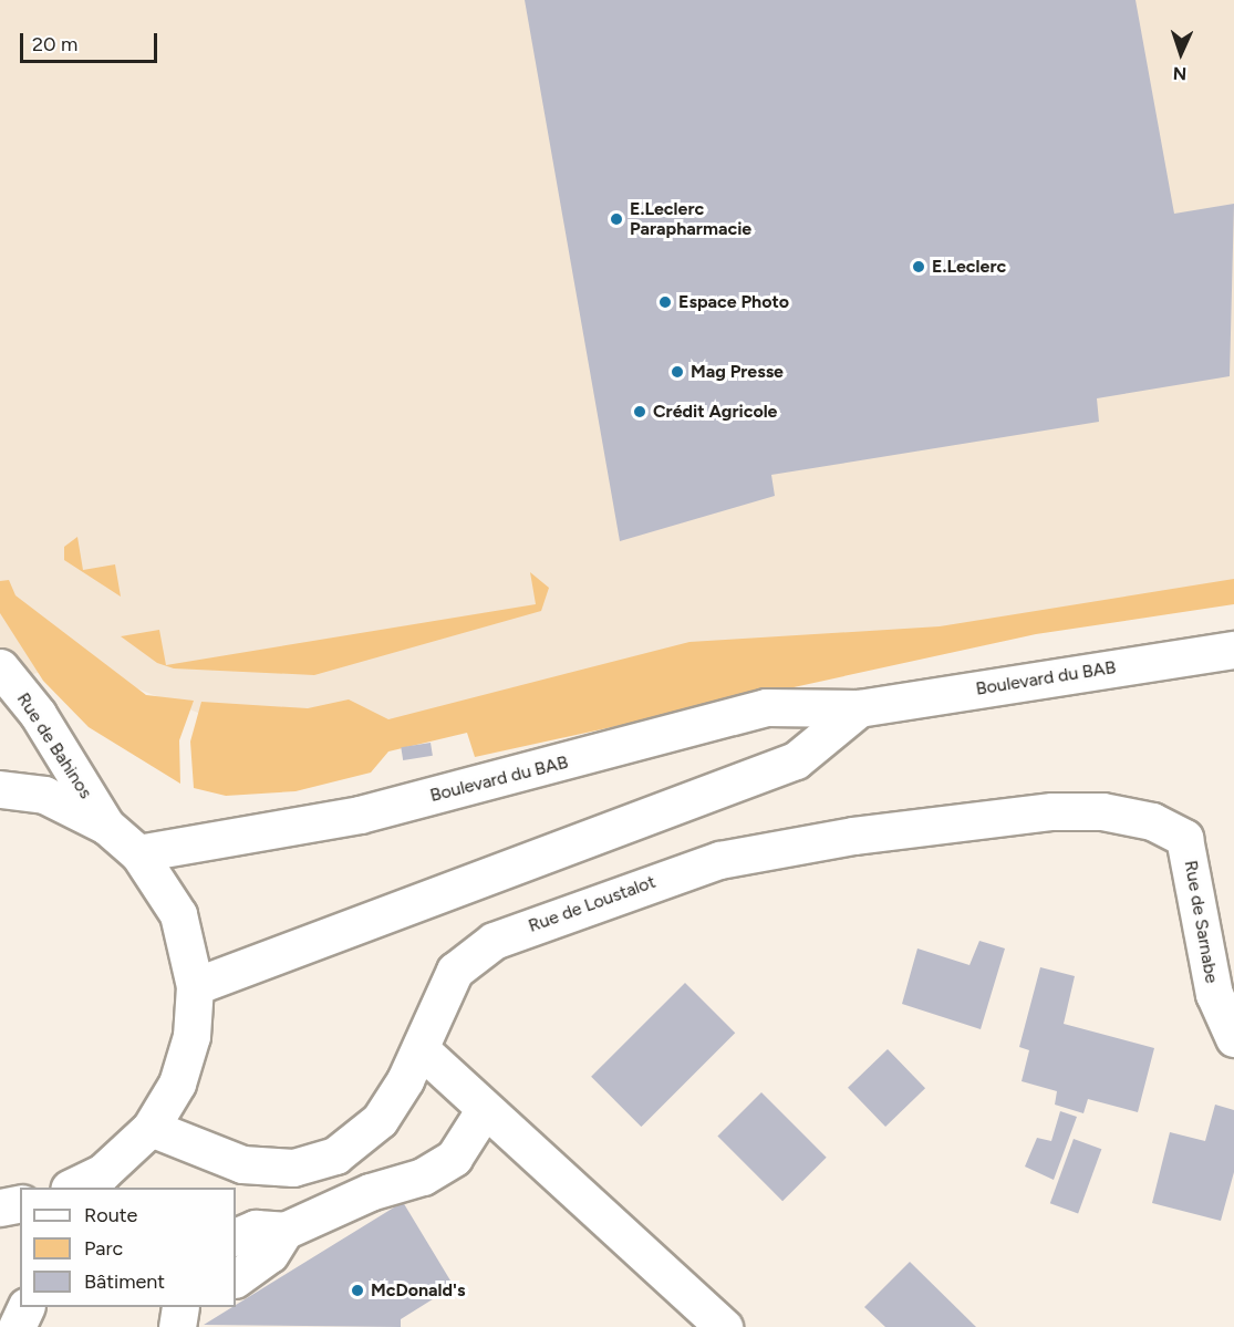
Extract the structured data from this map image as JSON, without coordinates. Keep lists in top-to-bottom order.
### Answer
{
  "streets": {
    "main road": [
      "Boulevard du BAB",
      "Rue de Bahinos",
      "Rue de Loustalot",
      "Rue de Sarnabe"
    ]
  },
  "crossings": [
    ["Rue de Loustalot", "Rue de Sarnabe"]
  ],
  "places": [
    "E.Leclerc Parapharmacie",
    "E.Leclerc",
    "Espace Photo",
    "Mag Presse",
    "Crédit Agricole",
    "McDonald's"
  ],
  "legend": ["Route", "Parc", "Bâtiment"],
  "scale_bar": "20 m",
  "north": "bottom"
}
